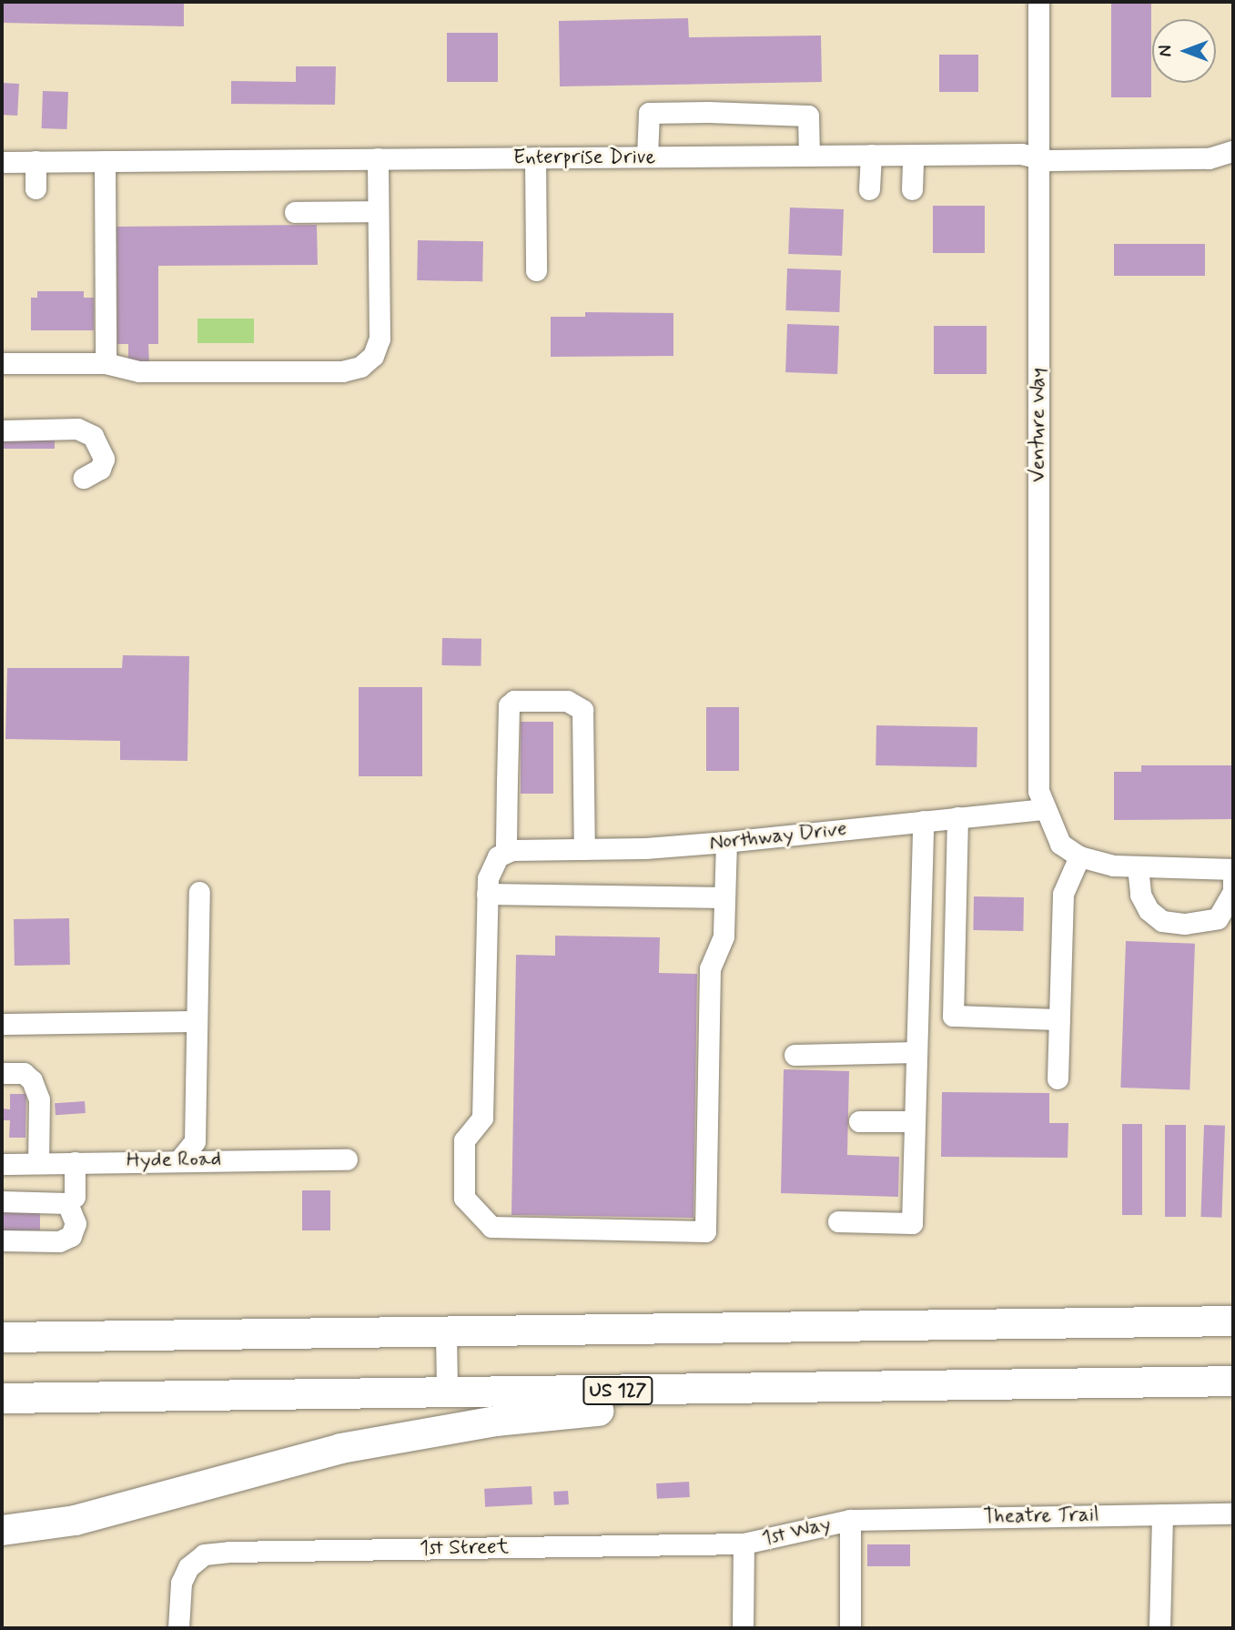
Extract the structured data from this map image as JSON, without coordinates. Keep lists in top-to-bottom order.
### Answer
{
  "streets": {
    "highway": ["US 127"],
    "street": [
      "Enterprise Drive",
      "Venture Way",
      "Northway Drive",
      "Hyde Road",
      "Theatre Trail",
      "1st Way",
      "1st Street"
    ]
  },
  "crossings": [
    ["Enterprise Drive", "Venture Way"],
    ["Venture Way", "Northway Drive"],
    ["Theatre Trail", "1st Way"],
    ["1st Way", "1st Street"]
  ],
  "north": "left"
}
